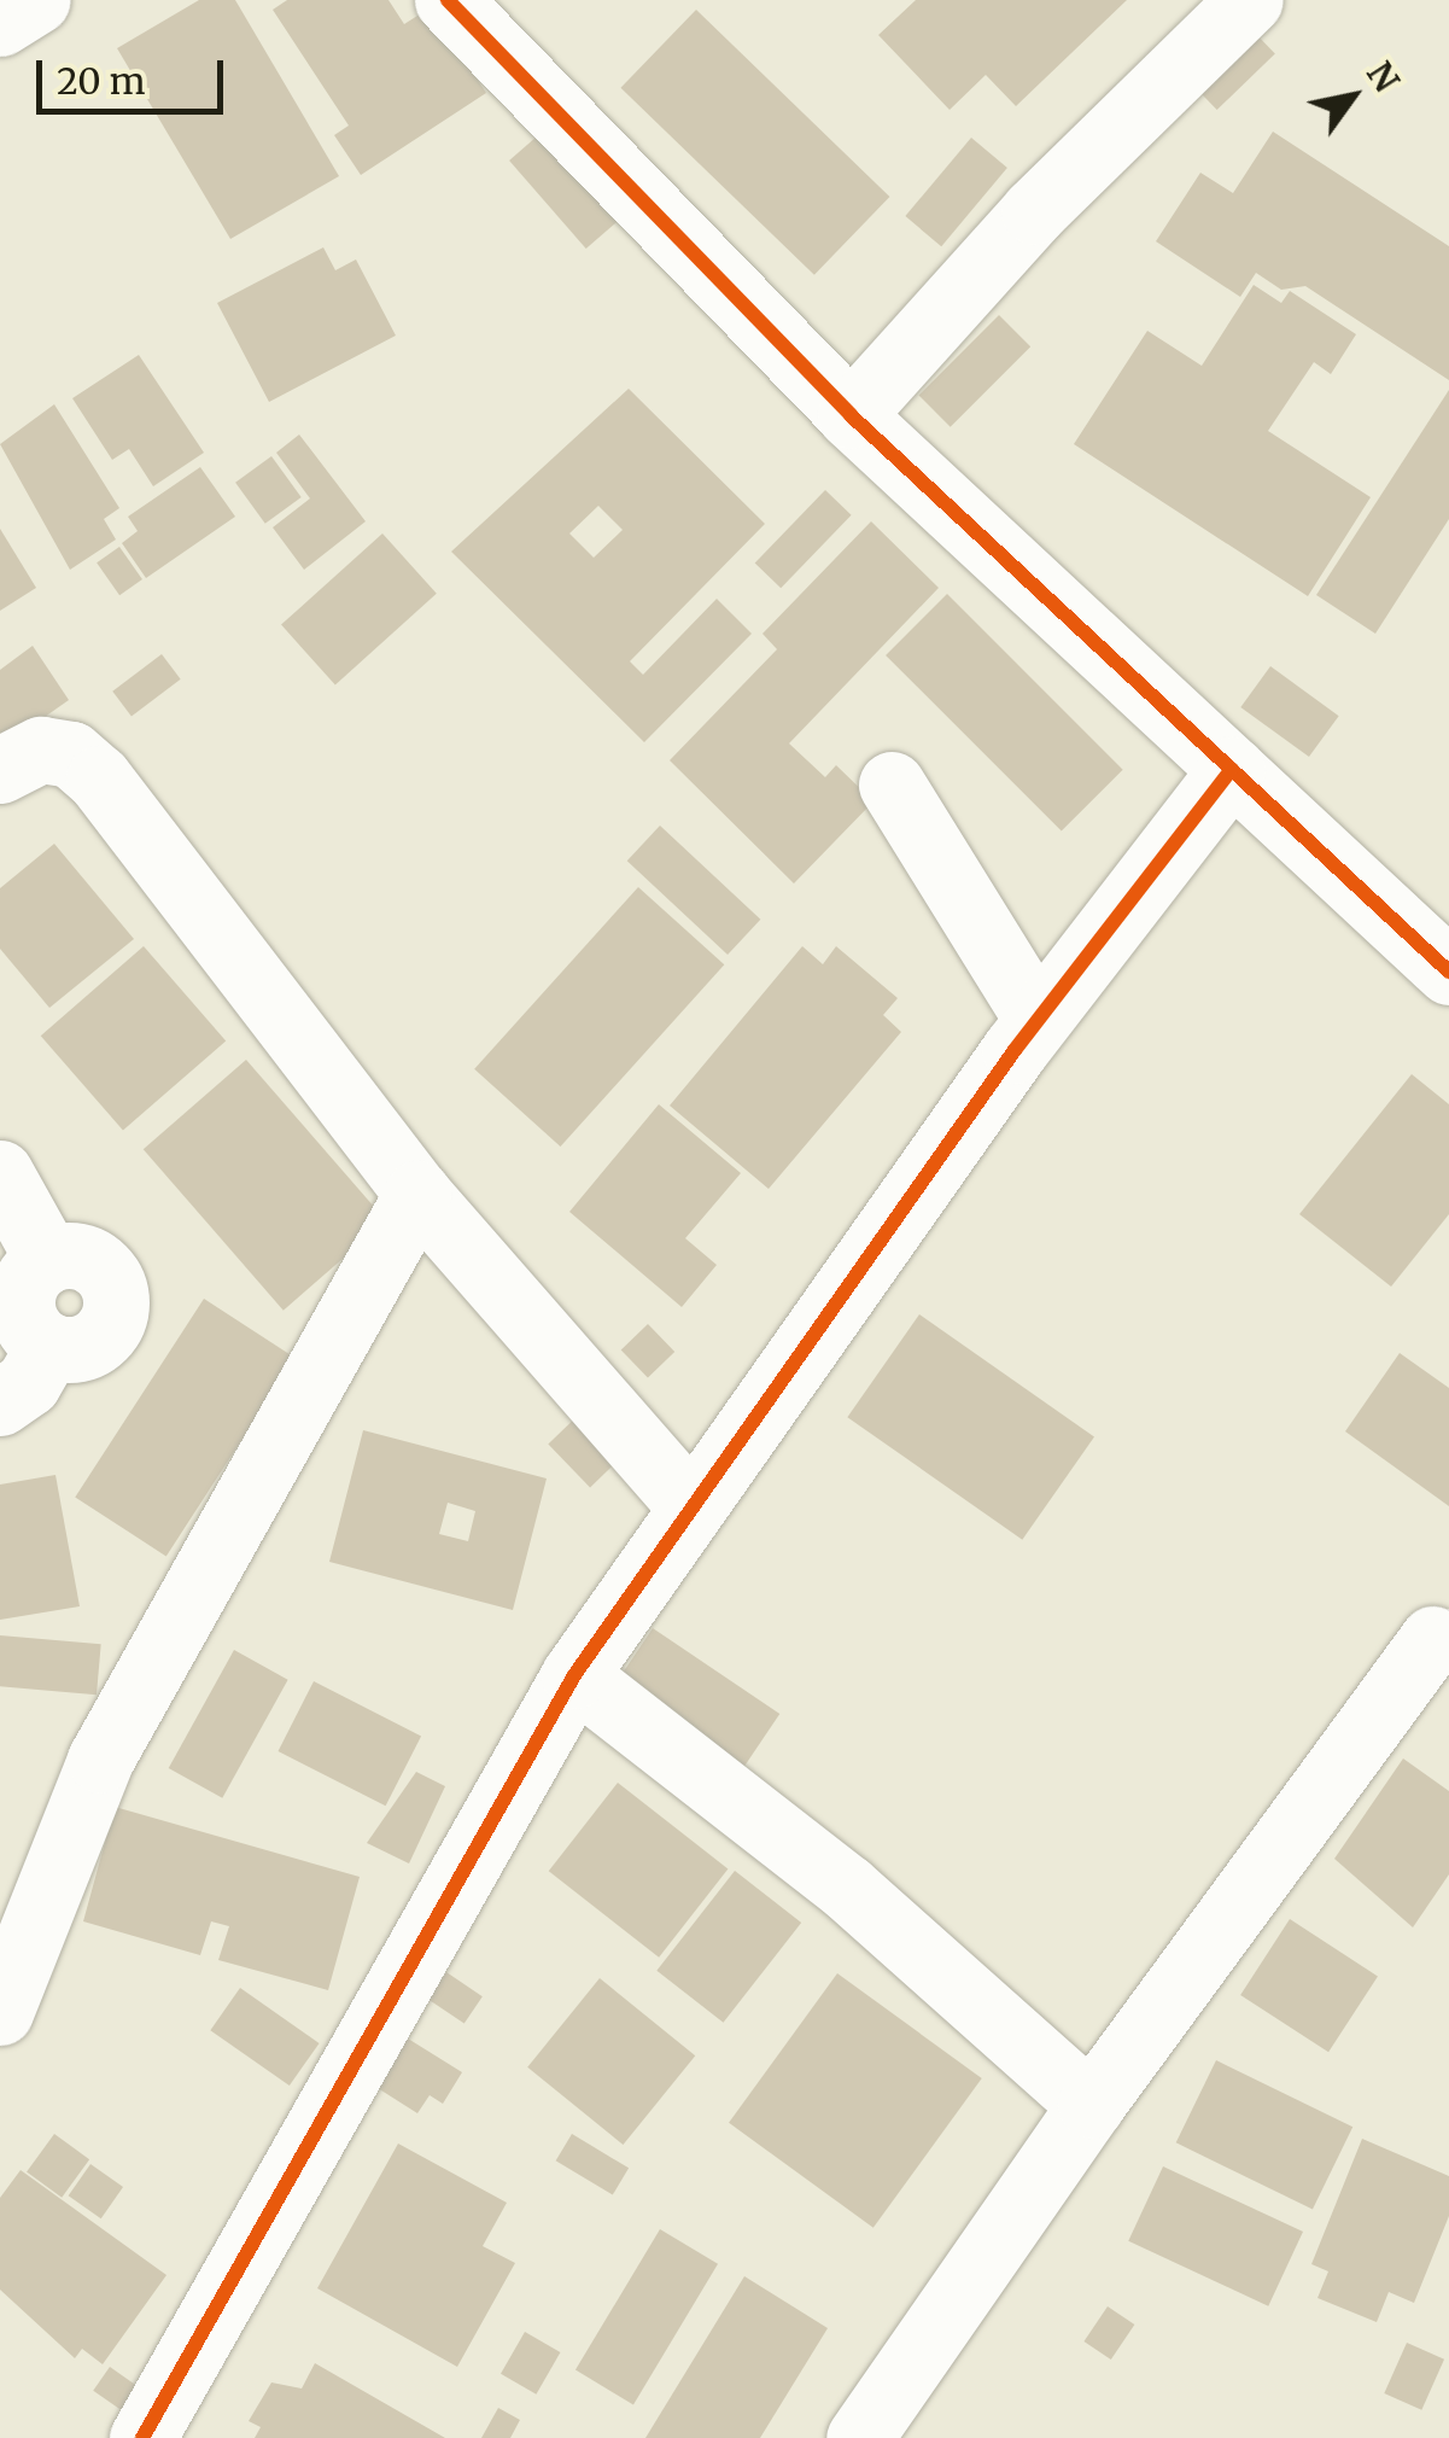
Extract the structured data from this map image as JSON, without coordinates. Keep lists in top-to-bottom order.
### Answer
{
  "scale_bar": "20 m",
  "north": "top right"
}
